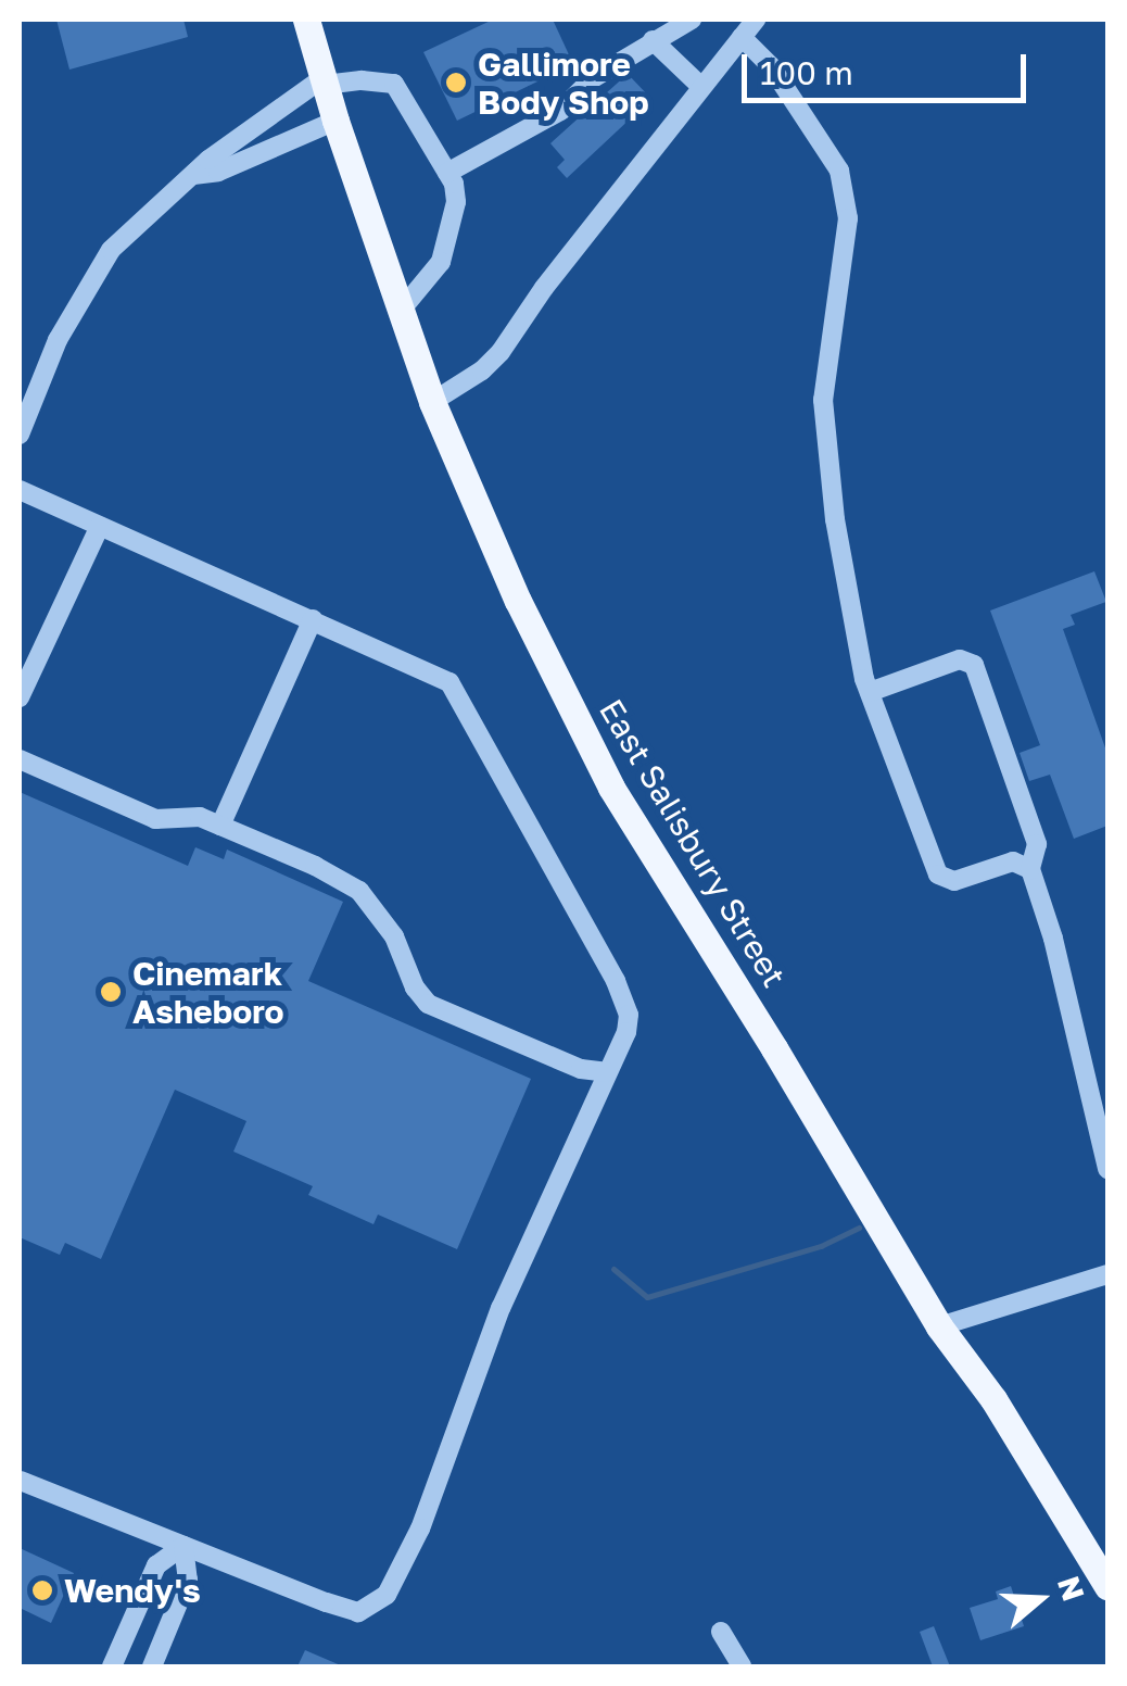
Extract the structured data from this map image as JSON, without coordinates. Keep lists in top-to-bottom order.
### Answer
{
  "streets": {
    "main road": ["East Salisbury Street"]
  },
  "places": ["Gallimore Body Shop", "Cinemark Asheboro", "Wendy's"],
  "scale_bar": "100 m",
  "north": "right"
}
